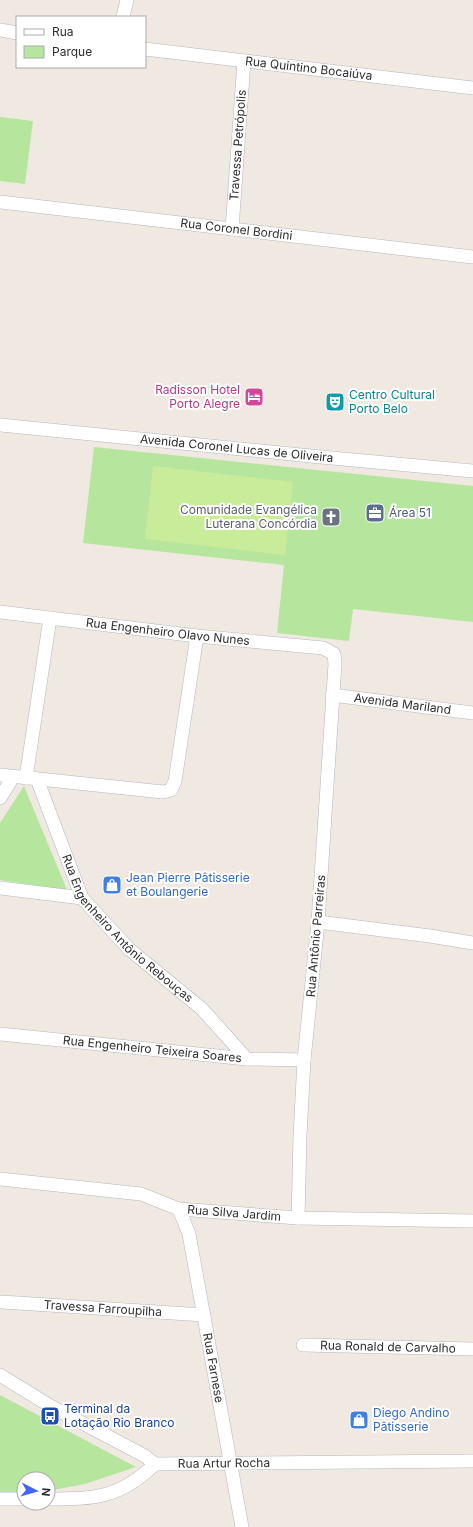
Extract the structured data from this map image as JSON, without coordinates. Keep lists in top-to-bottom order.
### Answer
{
  "streets": {
    "street": [
      "Rua Quintino Bocaiúva",
      "Travessa Petrópolis",
      "Rua Coronel Bordini",
      "Avenida Coronel Lucas de Oliveira",
      "Rua Engenheiro Olavo Nunes",
      "Avenida Mariland",
      "Rua Engenheiro Antônio Rebouças",
      "Rua Antônio Parreiras",
      "Rua Engenheiro Teixeira Soares",
      "Rua Silva Jardim",
      "Travessa Farroupilha",
      "Rua Ronald de Carvalho",
      "Rua Farnese",
      "Rua Artur Rocha"
    ]
  },
  "crossings": [
    ["Rua Quintino Bocaiúva", "Travessa Petrópolis"],
    ["Travessa Petrópolis", "Rua Coronel Bordini"],
    ["Rua Engenheiro Olavo Nunes", "Rua Antônio Parreiras"],
    ["Avenida Mariland", "Rua Antônio Parreiras"],
    ["Rua Engenheiro Antônio Rebouças", "Rua Engenheiro Teixeira Soares"],
    ["Rua Antônio Parreiras", "Rua Engenheiro Teixeira Soares"],
    ["Rua Antônio Parreiras", "Rua Silva Jardim"],
    ["Rua Silva Jardim", "Rua Farnese"],
    ["Travessa Farroupilha", "Rua Farnese"],
    ["Rua Farnese", "Rua Artur Rocha"]
  ],
  "places": {
    "hotel": ["Radisson Hotel Porto Alegre"],
    "theatre": ["Centro Cultural Porto Belo"],
    "office": ["Área 51"],
    "church": ["Comunidade Evangélica Luterana Concórdia"],
    "shop": ["Jean Pierre Pâtisserie et Boulangerie", "Diego Andino Pâtisserie"],
    "bus stop": ["Terminal da Lotação Rio Branco"]
  },
  "legend": ["Rua", "Parque"],
  "north": "right"
}
